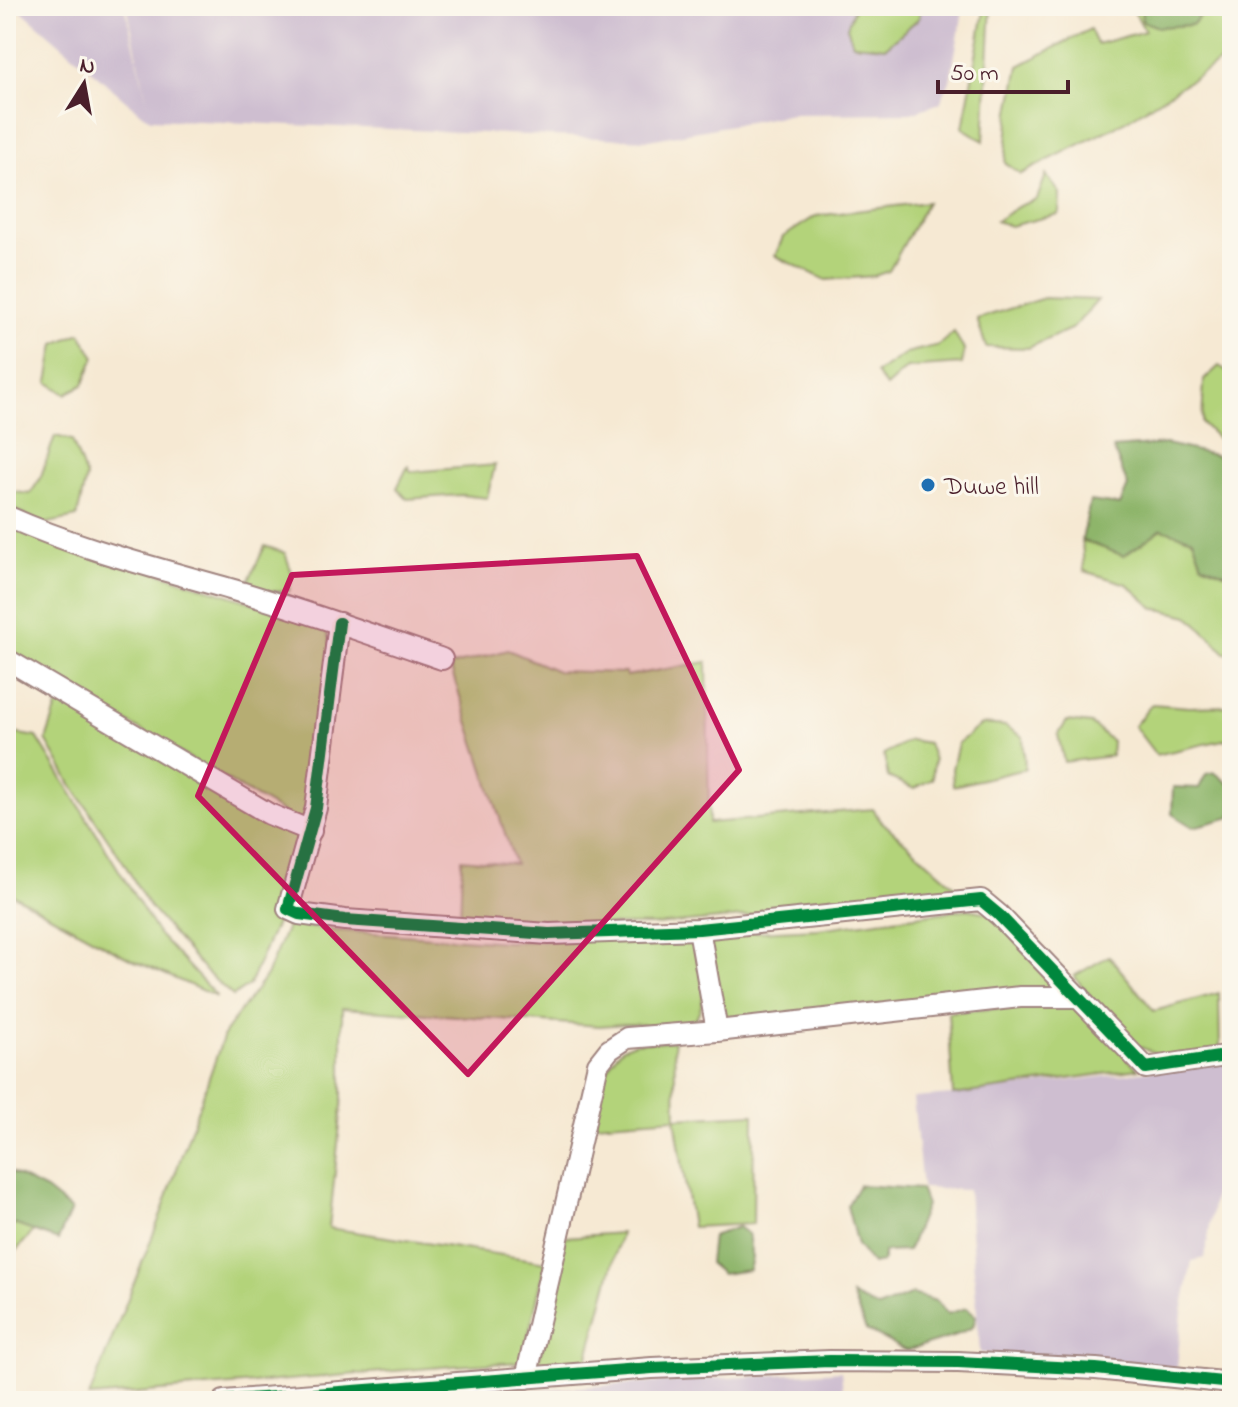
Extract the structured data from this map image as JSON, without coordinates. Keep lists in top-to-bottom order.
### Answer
{
  "places": ["Duwe hill"],
  "scale_bar": "50 m",
  "north": "top"
}
